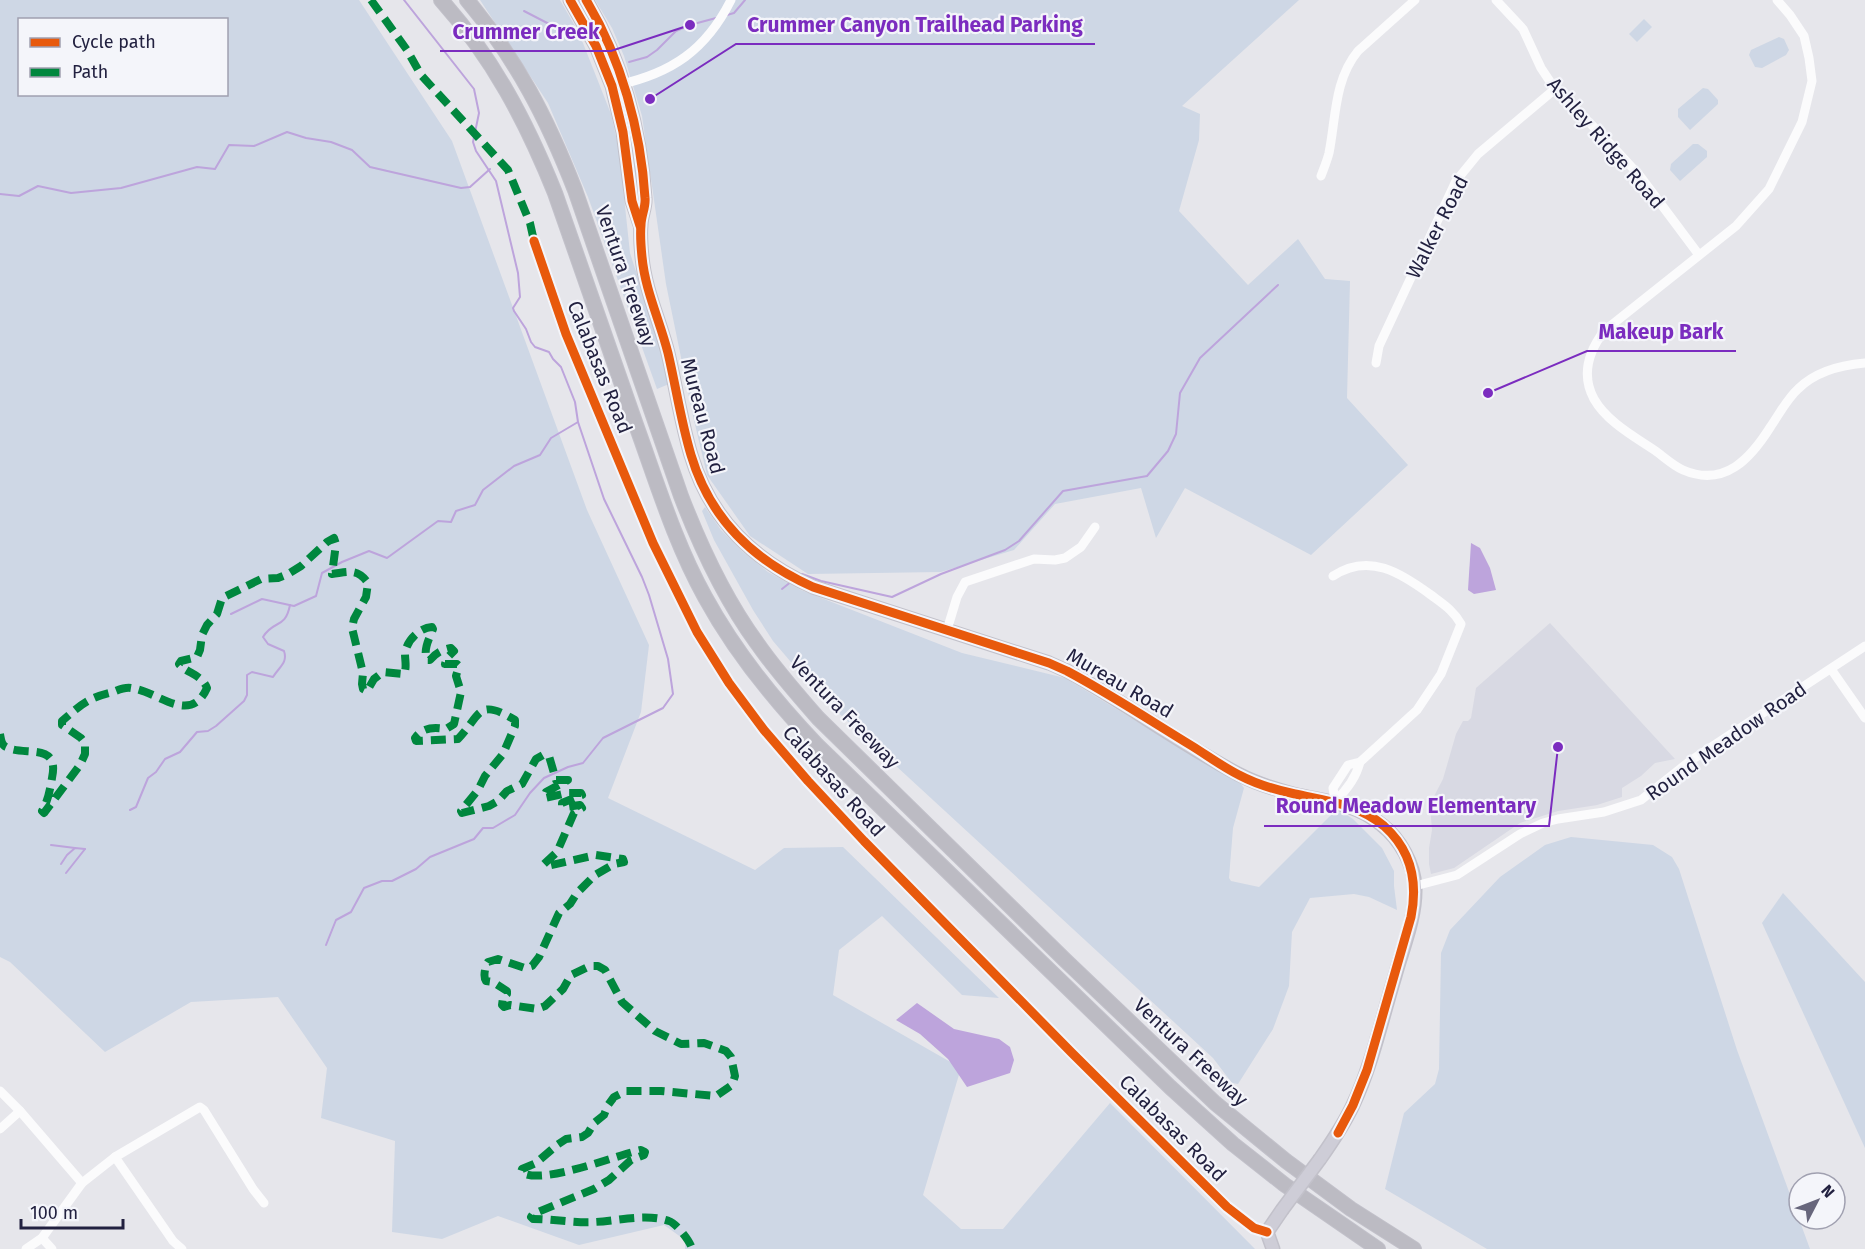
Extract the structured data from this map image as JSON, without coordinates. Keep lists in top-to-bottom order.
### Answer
{
  "streets": {
    "highway": ["Ventura Freeway"],
    "main road": ["Mureau Road"],
    "street": [
      "Ashley Ridge Road",
      "Walker Road",
      "Calabasas Road",
      "Round Meadow Road"
    ]
  },
  "crossings": [
    ["Ashley Ridge Road", "Walker Road"],
    ["Calabasas Road", "Mureau Road"],
    ["Mureau Road", "Round Meadow Road"]
  ],
  "places": [
    "Crummer Creek",
    "Crummer Canyon Trailhead Parking",
    "Makeup Bark",
    "Round Meadow Elementary"
  ],
  "legend": ["Cycle path", "Path"],
  "scale_bar": "100 m",
  "north": "top right"
}
